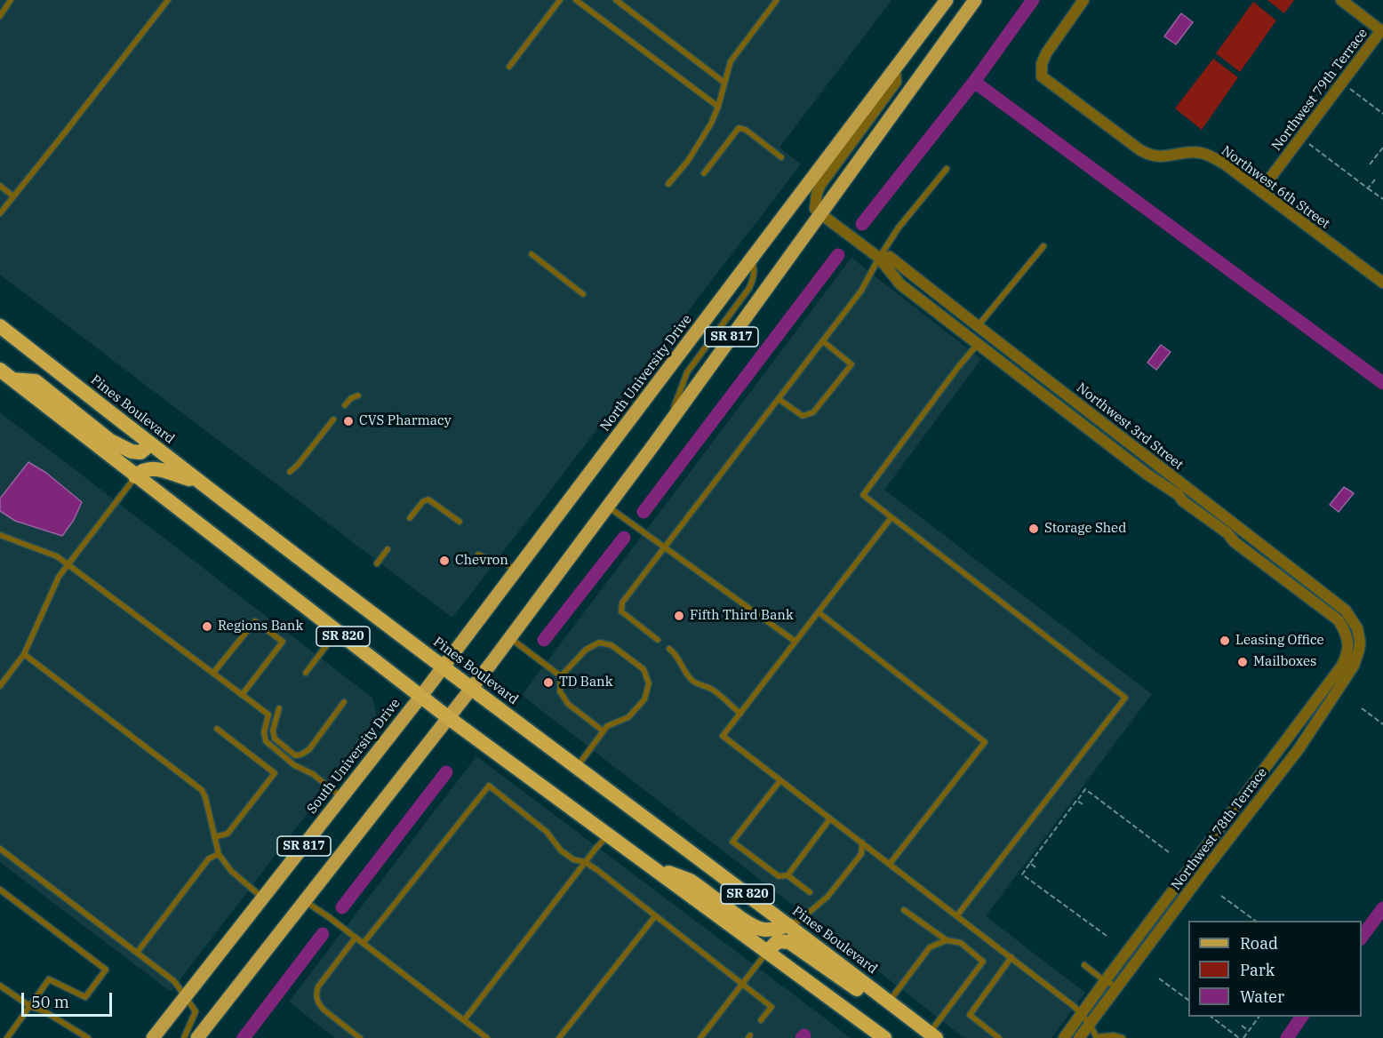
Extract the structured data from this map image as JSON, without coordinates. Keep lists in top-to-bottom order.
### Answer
{
  "streets": {
    "highway": ["Pines Boulevard", "SR 820"],
    "main road": ["SR 817", "North University Drive", "South University Drive"],
    "street": [
      "Northwest 79th Terrace",
      "Northwest 6th Street",
      "Northwest 3rd Street",
      "Northwest 78th Terrace"
    ]
  },
  "crossings": [
    ["Northwest 79th Terrace", "Northwest 6th Street"],
    ["SR 817", "North University Drive"],
    ["SR 817", "Pines Boulevard"],
    ["SR 817", "Northwest 3rd Street"],
    ["SR 817", "SR 820"],
    ["North University Drive", "Pines Boulevard"],
    ["North University Drive", "Northwest 3rd Street"],
    ["North University Drive", "SR 820"],
    ["North University Drive", "South University Drive"],
    ["Northwest 3rd Street", "Northwest 78th Terrace"],
    ["SR 820", "South University Drive"]
  ],
  "places": [
    "CVS Pharmacy",
    "Storage Shed",
    "Chevron",
    "Fifth Third Bank",
    "Regions Bank",
    "Leasing Office",
    "Mailboxes",
    "TD Bank"
  ],
  "legend": ["Road", "Park", "Water"],
  "scale_bar": "50 m"
}
